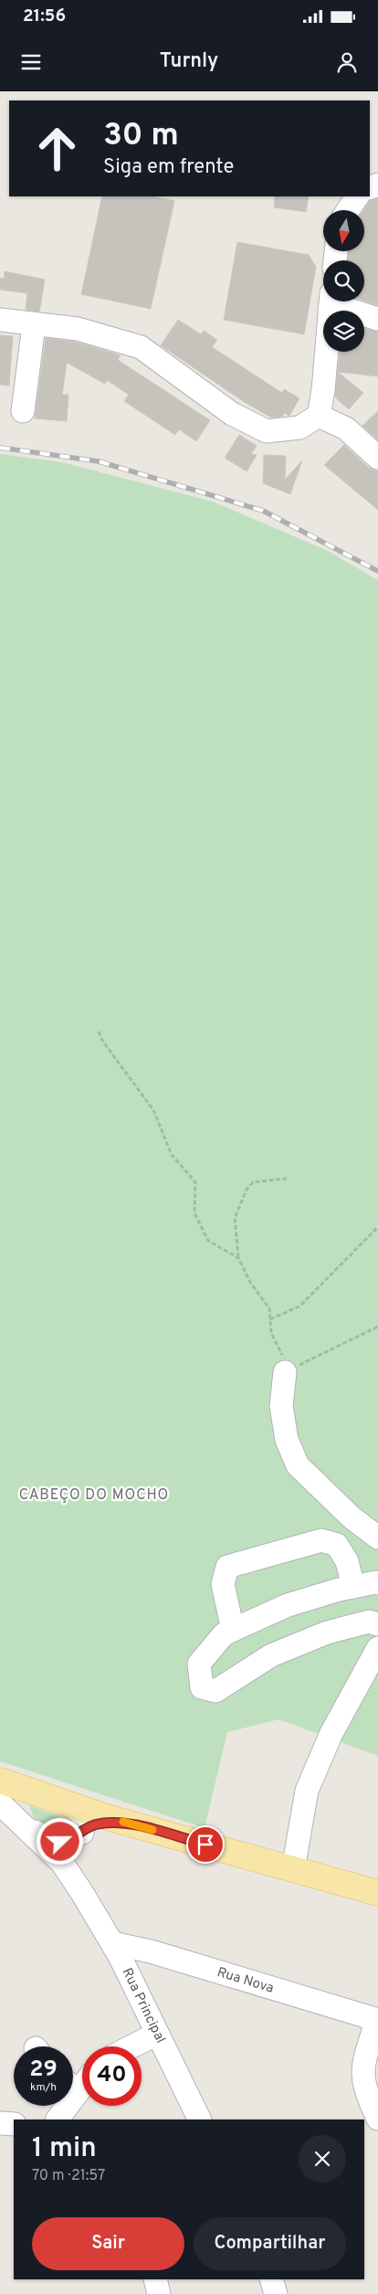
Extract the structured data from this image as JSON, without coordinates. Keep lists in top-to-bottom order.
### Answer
{
  "streets": {
    "street": ["Rua Nova", "Rua Principal"]
  },
  "crossings": [
    ["Rua Nova", "Rua Principal"]
  ],
  "districts": ["CABEÇO DO MOCHO"],
  "north": "bottom",
  "page": {
    "status": "21:56",
    "header": "Turnly",
    "turn": ["30 m", "Siga em frente"],
    "speed": "29 km/h",
    "limit": "40",
    "heading": ["1 min", "70 m · 21:57"],
    "buttons": ["Sair", "Compartilhar"]
  }
}
